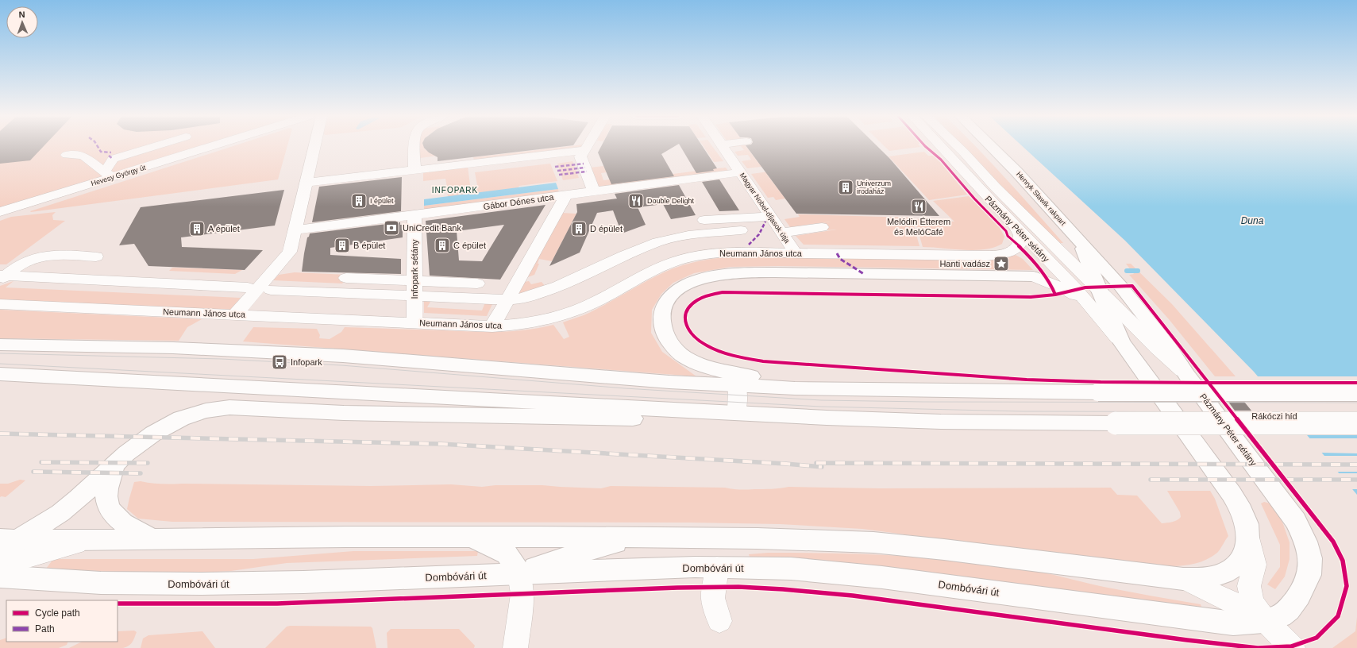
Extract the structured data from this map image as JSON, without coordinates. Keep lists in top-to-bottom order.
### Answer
{
  "streets": {
    "main road": [
      "Henryk Sławik rakpart",
      "Pázmány Péter sétány",
      "Rákóczi híd",
      "Dombóvári út"
    ],
    "street": [
      "Hevesy György út",
      "Gábor Dénes utca",
      "Magyar Nobel-díjasok útja",
      "Neumann János utca",
      "Infopark sétány"
    ]
  },
  "crossings": [
    ["Henryk Sławik rakpart", "Pázmány Péter sétány"],
    ["Gábor Dénes utca", "Magyar Nobel-díjasok útja"],
    ["Gábor Dénes utca", "Infopark sétány"],
    ["Magyar Nobel-díjasok útja", "Neumann János utca"],
    ["Pázmány Péter sétány", "Neumann János utca"],
    ["Pázmány Péter sétány", "Dombóvári út"],
    ["Neumann János utca", "Infopark sétány"]
  ],
  "districts": ["INFOPARK"],
  "water": ["Duna"],
  "places": {
    "building": [
      "Univerzum irodaház",
      "I épület",
      "A épület",
      "D épület",
      "B épület",
      "C épület"
    ],
    "restaurant": ["Double Delight", "Melódin Étterem és MelóCafé"],
    "bank": ["UniCredit Bank"],
    "place": ["Hanti vadász"],
    "bus stop": ["Infopark"]
  },
  "legend": ["Cycle path", "Path"],
  "north": "top"
}
